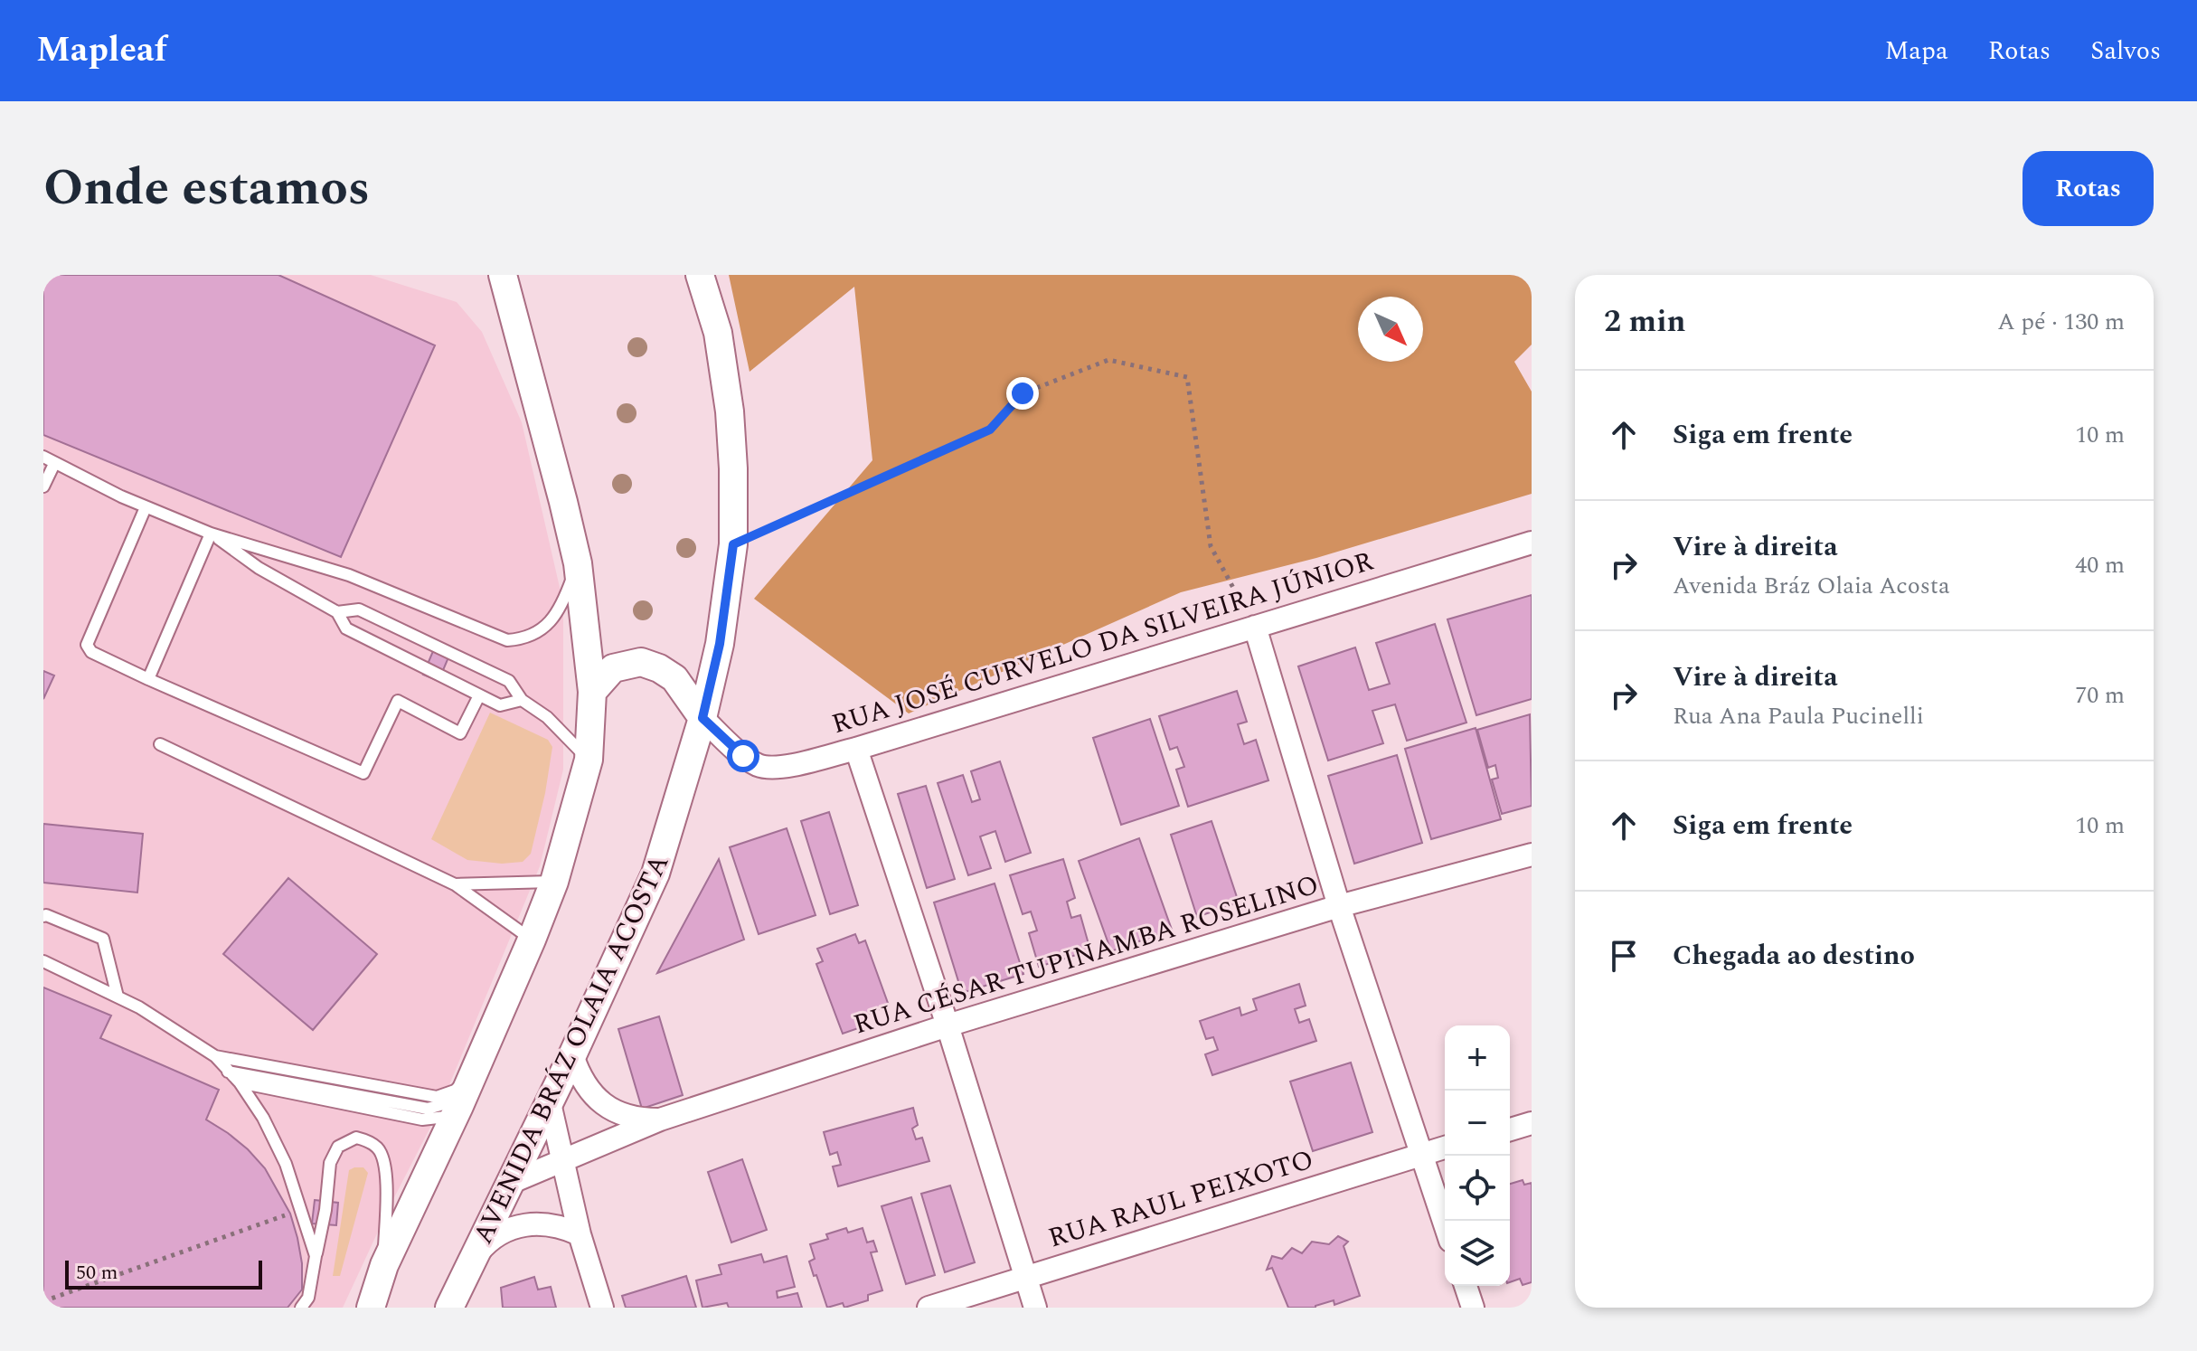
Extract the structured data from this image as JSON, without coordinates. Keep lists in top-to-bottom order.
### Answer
{
  "streets": {
    "street": [
      "RUA JOSÉ CURVELO DA SILVEIRA JÚNIOR",
      "RUA CÉSAR TUPINAMBA ROSELINO",
      "AVENIDA BRÁZ OLAIA ACOSTA",
      "RUA RAUL PEIXOTO"
    ]
  },
  "crossings": [
    ["RUA JOSÉ CURVELO DA SILVEIRA JÚNIOR", "AVENIDA BRÁZ OLAIA ACOSTA"],
    ["RUA CÉSAR TUPINAMBA ROSELINO", "AVENIDA BRÁZ OLAIA ACOSTA"]
  ],
  "scale_bar": "50 m",
  "north": "bottom right",
  "page": {
    "header": "Mapleaf",
    "nav": ["Mapa", "Rotas", "Salvos"],
    "title": "Onde estamos",
    "buttons": "Rotas",
    "heading": ["2 min", "A pé · 130 m"],
    "list": [
      ["Siga em frente", "10 m"],
      ["Vire à direita", "Avenida Bráz Olaia Acosta", "40 m"],
      ["Vire à direita", "Rua Ana Paula Pucinelli", "70 m"],
      ["Siga em frente", "10 m"],
      "Chegada ao destino"
    ],
    "map_buttons": ["+", "−"],
    "scale": "50 m"
  }
}
